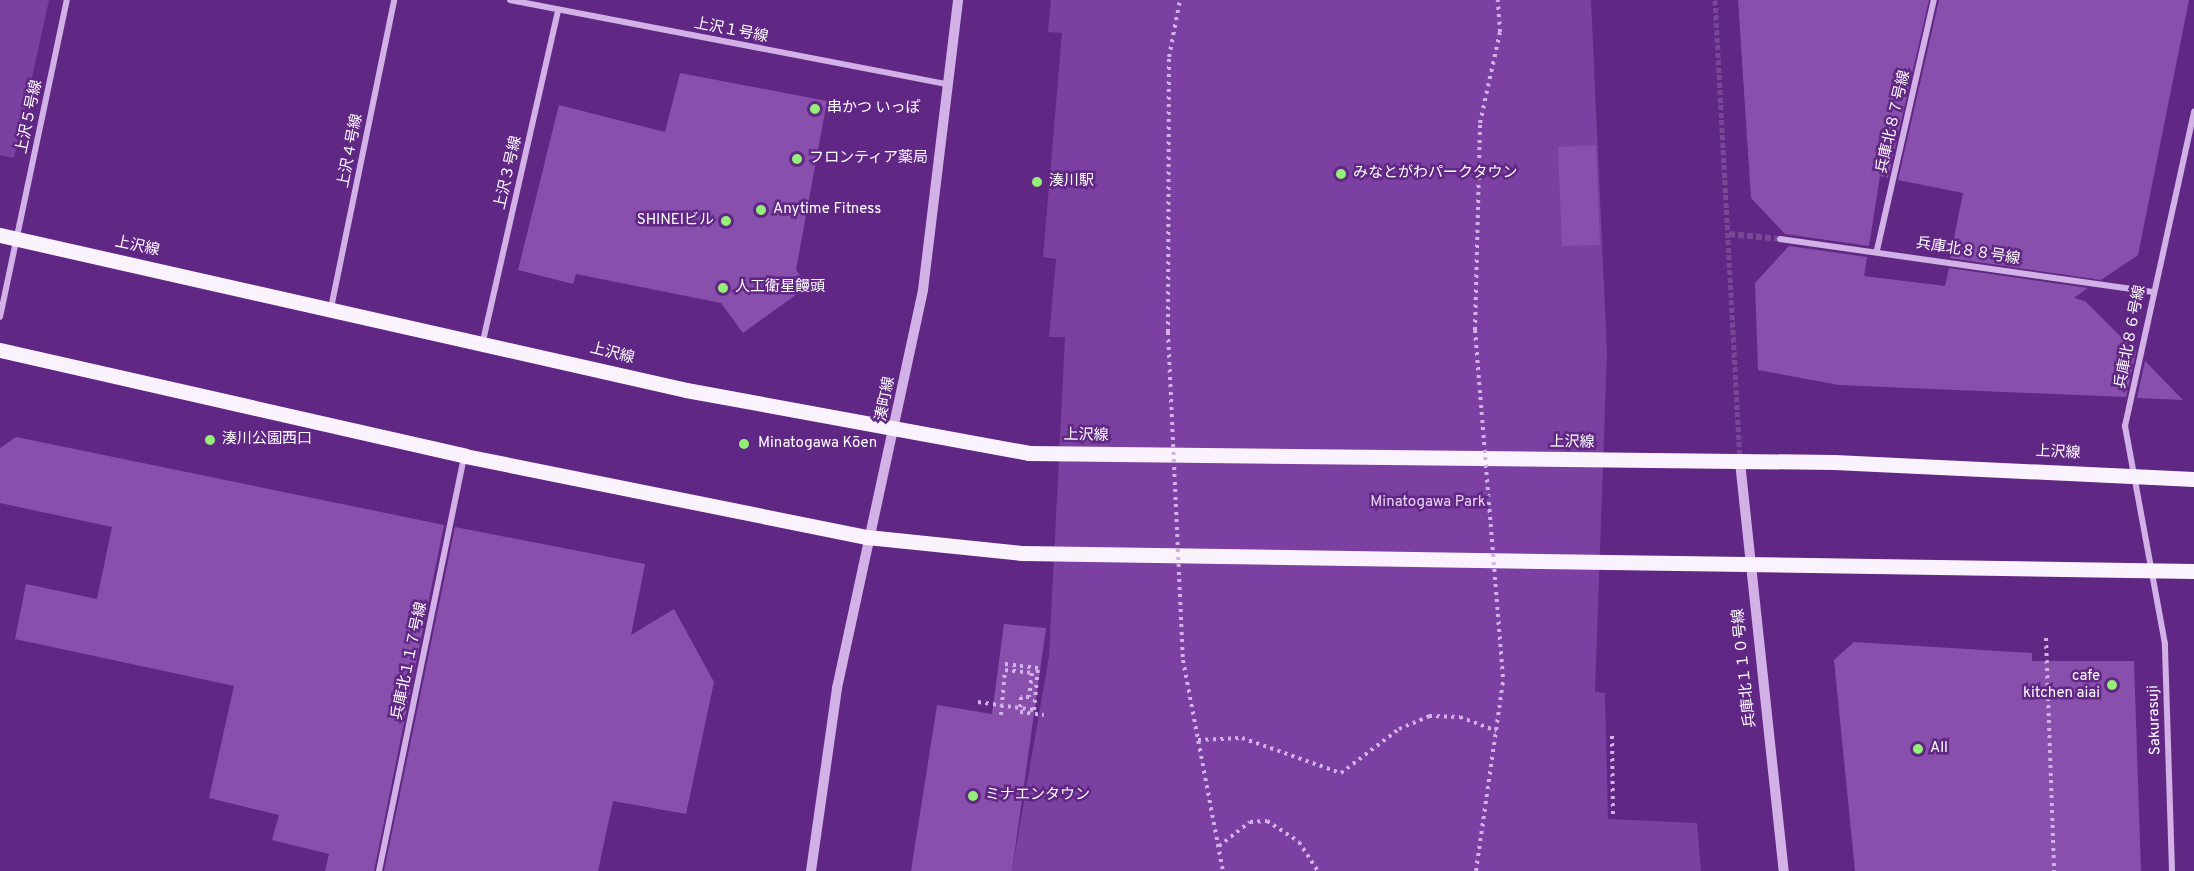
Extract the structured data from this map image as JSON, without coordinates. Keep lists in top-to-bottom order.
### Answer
{
  "streets": {
    "main road": ["上沢線"],
    "street": [
      "上沢１号線",
      "上沢５号線",
      "兵庫北８７号線",
      "上沢４号線",
      "上沢３号線",
      "兵庫北８８号線",
      "兵庫北８６号線",
      "湊町線",
      "兵庫北１１７号線",
      "兵庫北１１０号線",
      "Sakurasuji"
    ]
  },
  "crossings": [
    ["上沢１号線", "上沢３号線"],
    ["上沢１号線", "湊町線"],
    ["上沢５号線", "上沢線"],
    ["兵庫北８７号線", "兵庫北８８号線"],
    ["上沢４号線", "上沢線"],
    ["上沢３号線", "上沢線"],
    ["上沢線", "兵庫北８６号線"],
    ["上沢線", "湊町線"],
    ["上沢線", "兵庫北１１０号線"],
    ["兵庫北８８号線", "兵庫北８６号線"],
    ["兵庫北８６号線", "Sakurasuji"]
  ],
  "parks": ["Minatogawa Park"],
  "places": [
    "串かつ いっぽ",
    "フロンティア薬局",
    "みなとがわパークタウン",
    "湊川駅",
    "Anytime Fitness",
    "SHINEIビル",
    "人工衛星饅頭",
    "湊川公園西口",
    "Minatogawa Kōen",
    "cafe kitchen aiai",
    "All",
    "ミナエンタウン"
  ]
}
